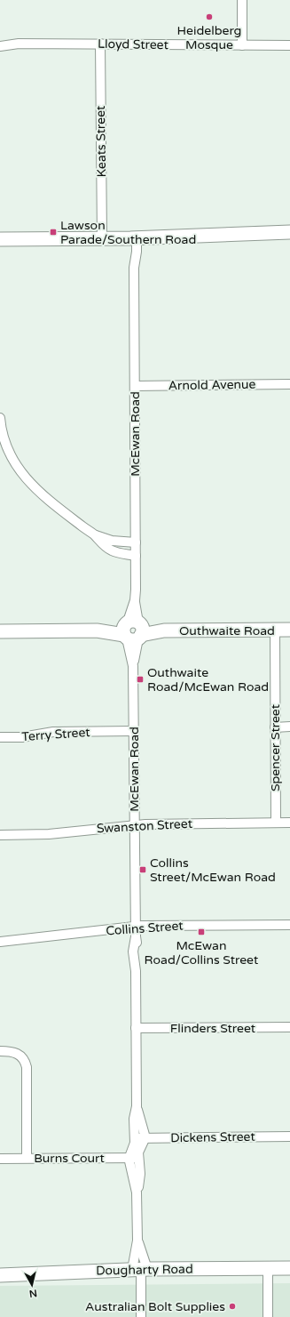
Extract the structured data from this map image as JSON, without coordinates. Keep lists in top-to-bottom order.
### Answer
{
  "streets": {
    "street": [
      "Lloyd Street",
      "Keats Street",
      "Arnold Avenue",
      "McEwan Road",
      "Outhwaite Road",
      "Terry Street",
      "Spencer Street",
      "Swanston Street",
      "Collins Street",
      "Flinders Street",
      "Dickens Street",
      "Burns Court",
      "Dougharty Road"
    ]
  },
  "crossings": [
    ["Lloyd Street", "Keats Street"],
    ["Arnold Avenue", "McEwan Road"],
    ["McEwan Road", "Outhwaite Road"],
    ["McEwan Road", "Terry Street"],
    ["McEwan Road", "Swanston Street"],
    ["McEwan Road", "Collins Street"],
    ["McEwan Road", "Flinders Street"],
    ["McEwan Road", "Dickens Street"],
    ["McEwan Road", "Burns Court"],
    ["McEwan Road", "Dougharty Road"],
    ["Outhwaite Road", "Spencer Street"],
    ["Spencer Street", "Swanston Street"]
  ],
  "places": {
    "other": ["Heidelberg Mosque", "Australian Bolt Supplies"],
    "transit": [
      "Lawson Parade/Southern Road",
      "Outhwaite Road/McEwan Road",
      "Collins Street/McEwan Road",
      "McEwan Road/Collins Street"
    ]
  },
  "north": "bottom"
}
